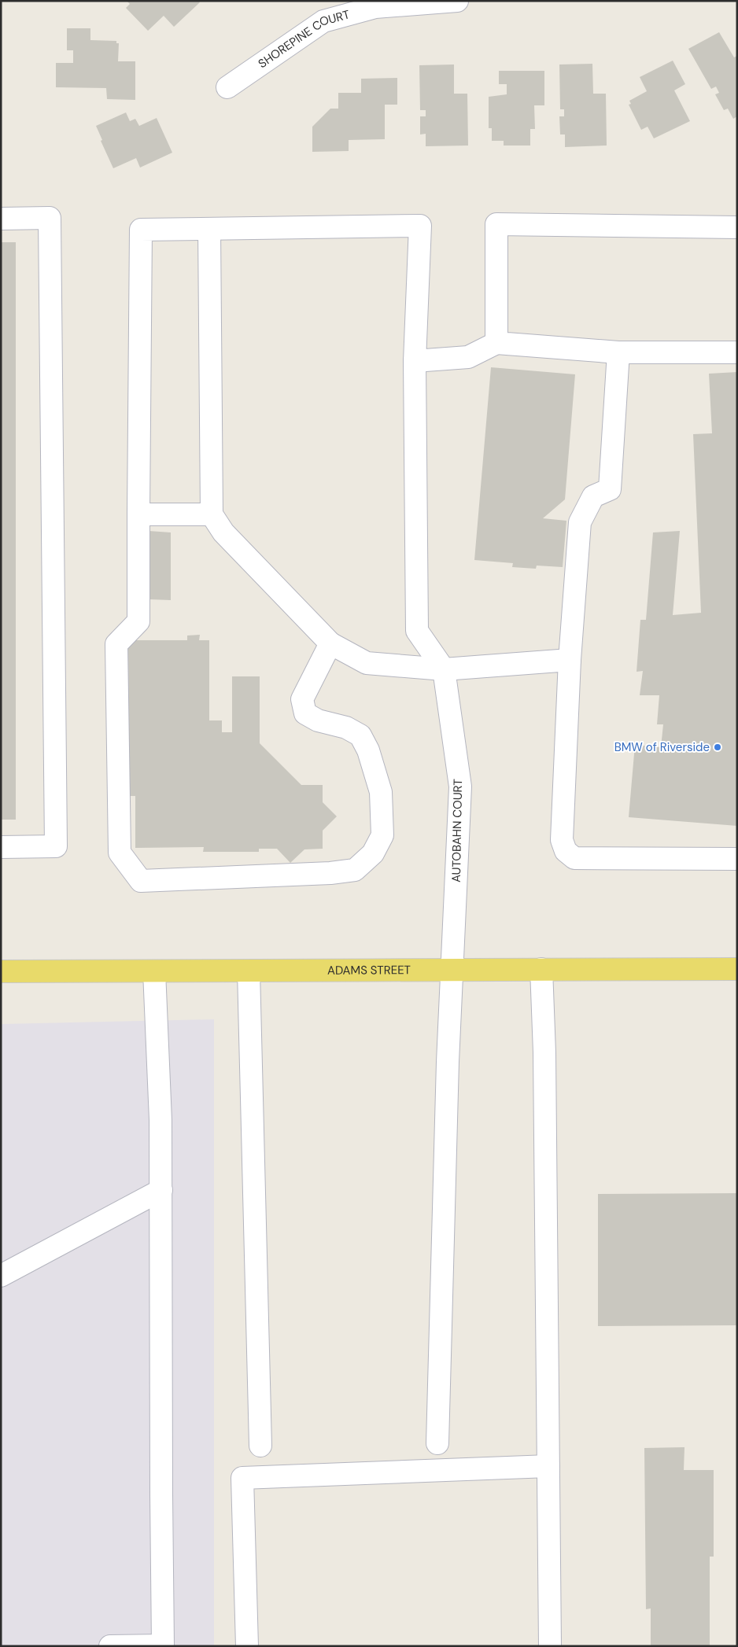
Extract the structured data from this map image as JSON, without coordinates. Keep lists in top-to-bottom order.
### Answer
{
  "streets": {
    "main road": ["ADAMS STREET"],
    "street": ["SHOREPINE COURT", "AUTOBAHN COURT"]
  },
  "crossings": [
    ["AUTOBAHN COURT", "ADAMS STREET"]
  ],
  "places": ["BMW of Riverside"]
}
